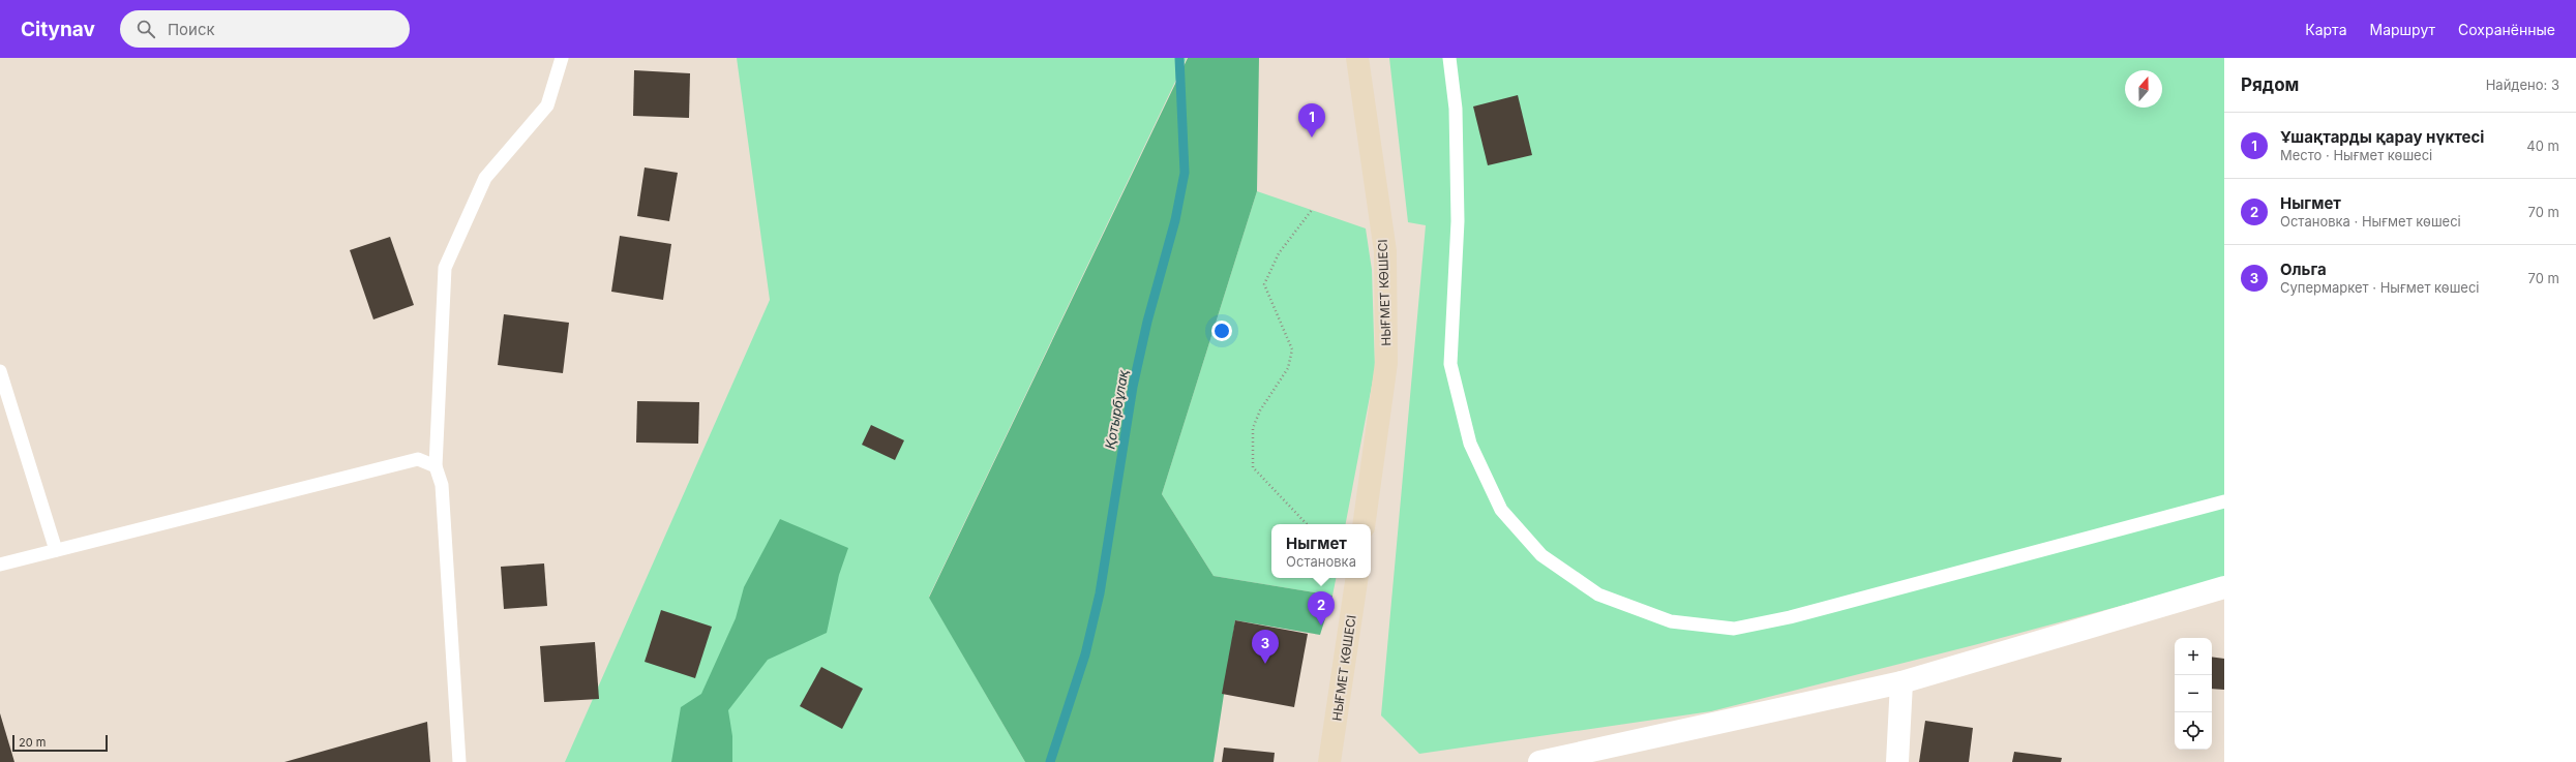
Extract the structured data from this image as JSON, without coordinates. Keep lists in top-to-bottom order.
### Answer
{
  "streets": {
    "main road": ["НЫҒМЕТ КӨШЕСІ"]
  },
  "water": ["Қотырбұлақ"],
  "scale_bar": "20 m",
  "north": "top",
  "page": {
    "header": "Citynav",
    "search": "Поиск",
    "nav": ["Карта", "Маршрут", "Сохранённые"],
    "heading": ["Рядом", "Найдено: 3"],
    "pins": ["1", "2", "3"],
    "list": [
      {
        "mark": "1",
        "name": "Ұшақтарды қарау нүктесі",
        "note": "Место · Нығмет көшесі",
        "value": "40 m"
      },
      {
        "mark": "2",
        "name": "Ныгмет",
        "note": "Остановка · Нығмет көшесі",
        "value": "70 m"
      },
      {
        "mark": "3",
        "name": "Ольга",
        "note": "Супермаркет · Нығмет көшесі",
        "value": "70 m"
      }
    ],
    "popup": ["Ныгмет", "Остановка"],
    "map_buttons": ["+", "−"],
    "scale": "20 m"
  }
}
